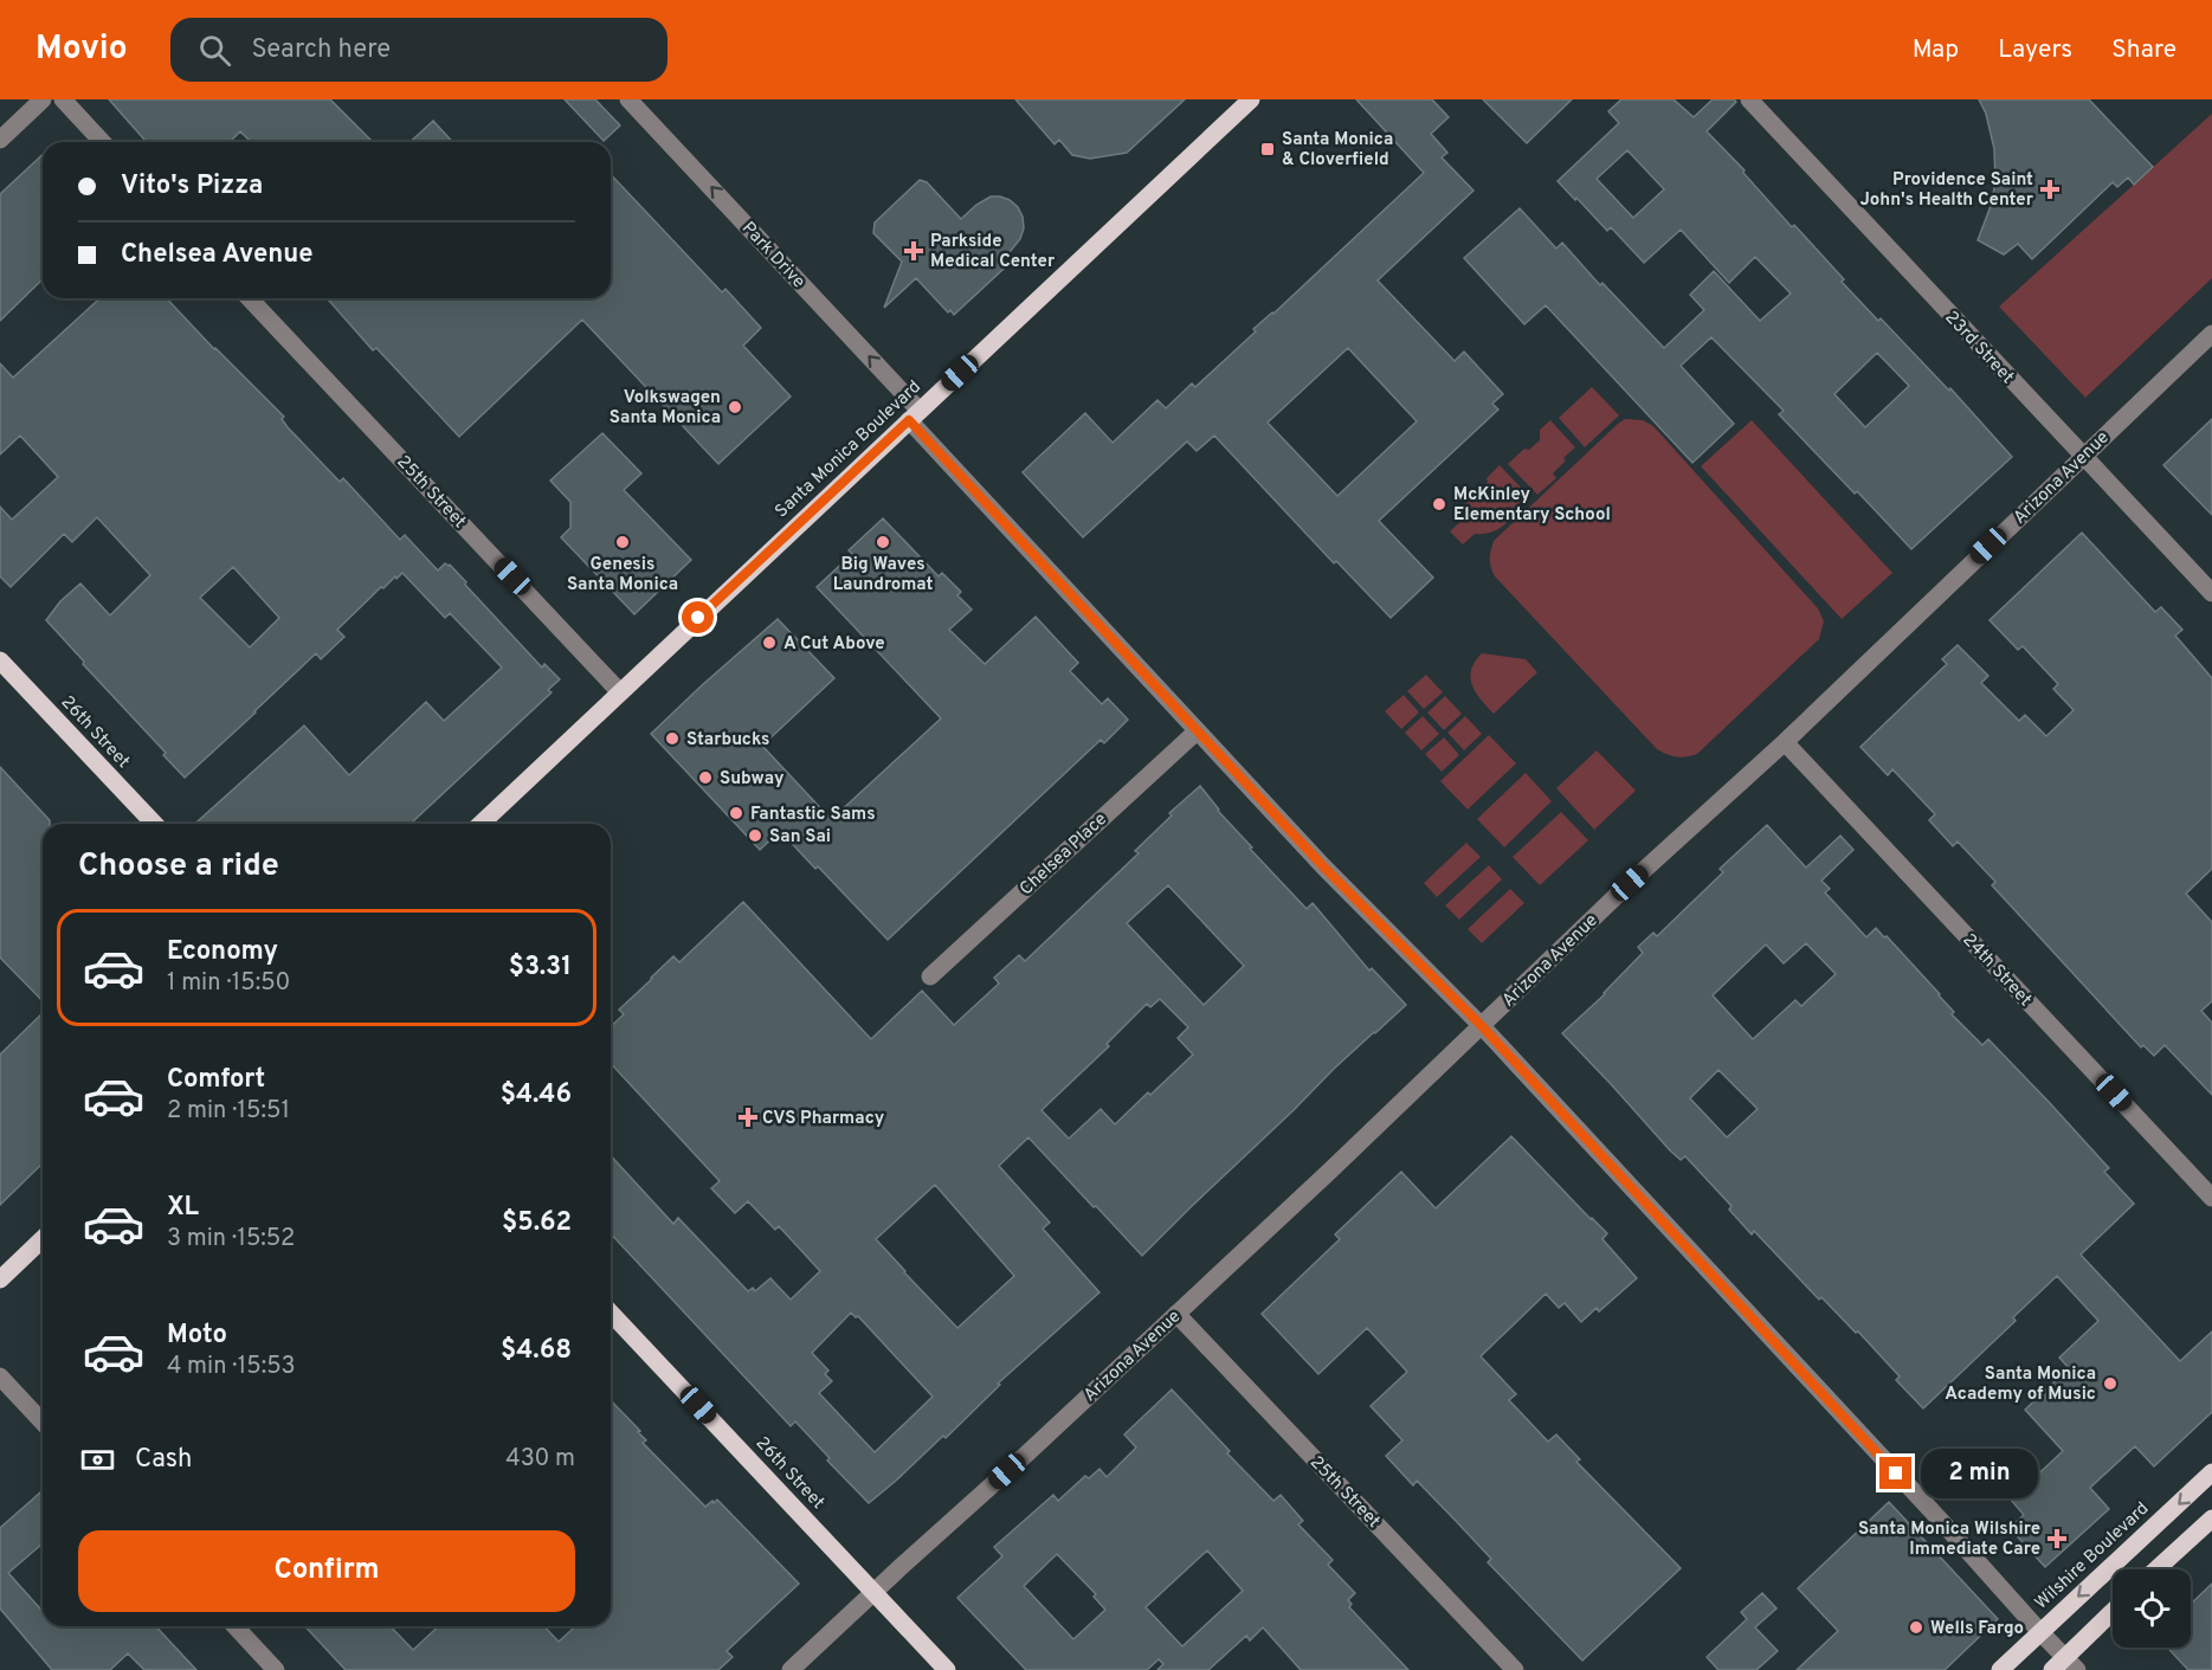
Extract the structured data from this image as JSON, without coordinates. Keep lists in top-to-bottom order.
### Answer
{
  "streets": {
    "main road": ["Santa Monica Boulevard", "26th Street", "Wilshire Boulevard"],
    "street": [
      "Park Drive",
      "23rd Street",
      "Arizona Avenue",
      "25th Street",
      "Chelsea Place",
      "24th Street"
    ]
  },
  "crossings": [
    ["Park Drive", "Santa Monica Boulevard"],
    ["Park Drive", "Arizona Avenue"],
    ["Park Drive", "Chelsea Place"],
    ["Park Drive", "Wilshire Boulevard"],
    ["23rd Street", "Arizona Avenue"],
    ["Santa Monica Boulevard", "25th Street"],
    ["Arizona Avenue", "25th Street"],
    ["Arizona Avenue", "26th Street"],
    ["Arizona Avenue", "24th Street"]
  ],
  "places": {
    "transit": ["Santa Monica & Cloverfield"],
    "health": [
      "Providence Saint John's Health Center",
      "Parkside Medical Center",
      "CVS Pharmacy",
      "Santa Monica Wilshire Immediate Care"
    ],
    "other": [
      "Volkswagen Santa Monica",
      "McKinley Elementary School",
      "Genesis Santa Monica",
      "Big Waves Laundromat",
      "A Cut Above",
      "Starbucks",
      "Subway",
      "Fantastic Sams",
      "San Sai",
      "Santa Monica Academy of Music",
      "Wells Fargo"
    ]
  },
  "page": {
    "header": "Movio",
    "search": "Search here",
    "nav": ["Map", "Layers", "Share"],
    "banner": ["Vito's Pizza", "Chelsea Avenue"],
    "heading": "Choose a ride",
    "list": [
      {
        "name": "Economy",
        "note": "1 min · 15:50",
        "value": "$3.31"
      },
      {
        "name": "Comfort",
        "note": "2 min · 15:51",
        "value": "$4.46"
      },
      {
        "name": "XL",
        "note": "3 min · 15:52",
        "value": "$5.62"
      },
      {
        "name": "Moto",
        "note": "4 min · 15:53",
        "value": "$4.68"
      }
    ],
    "pay": ["Cash", "430 m"],
    "bubble": "2 min",
    "buttons": "Confirm"
  }
}
